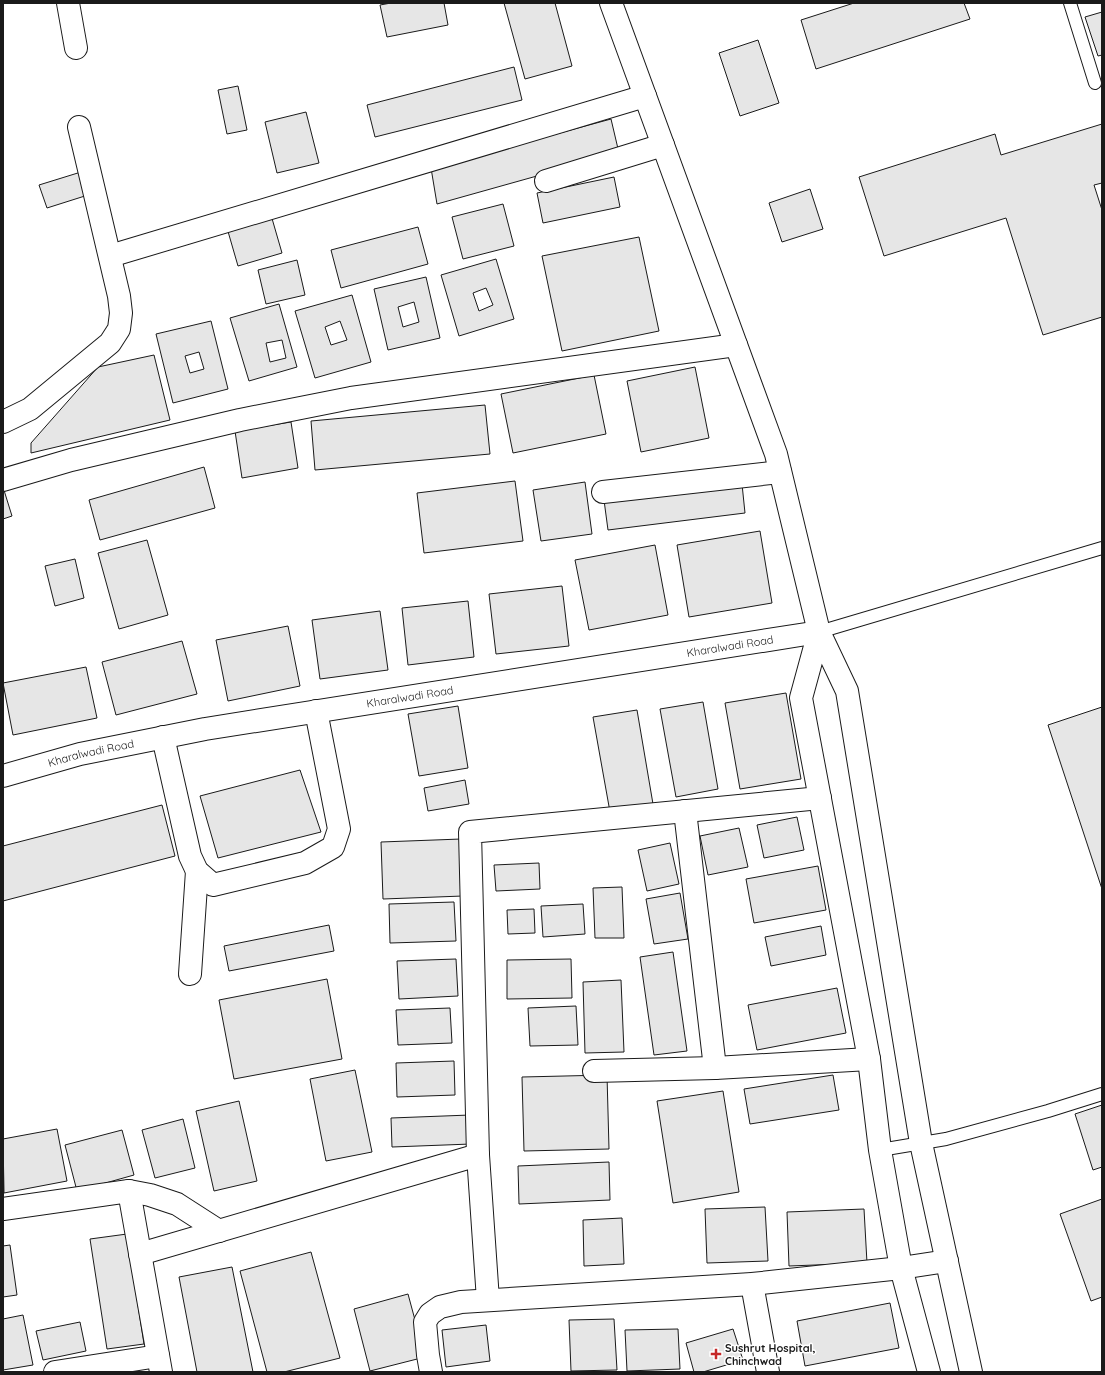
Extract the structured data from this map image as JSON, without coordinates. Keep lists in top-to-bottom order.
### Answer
{
  "streets": {
    "street": ["Kharalwadi Road"]
  },
  "places": {
    "health": ["Sushrut Hospital, Chinchwad"]
  }
}
